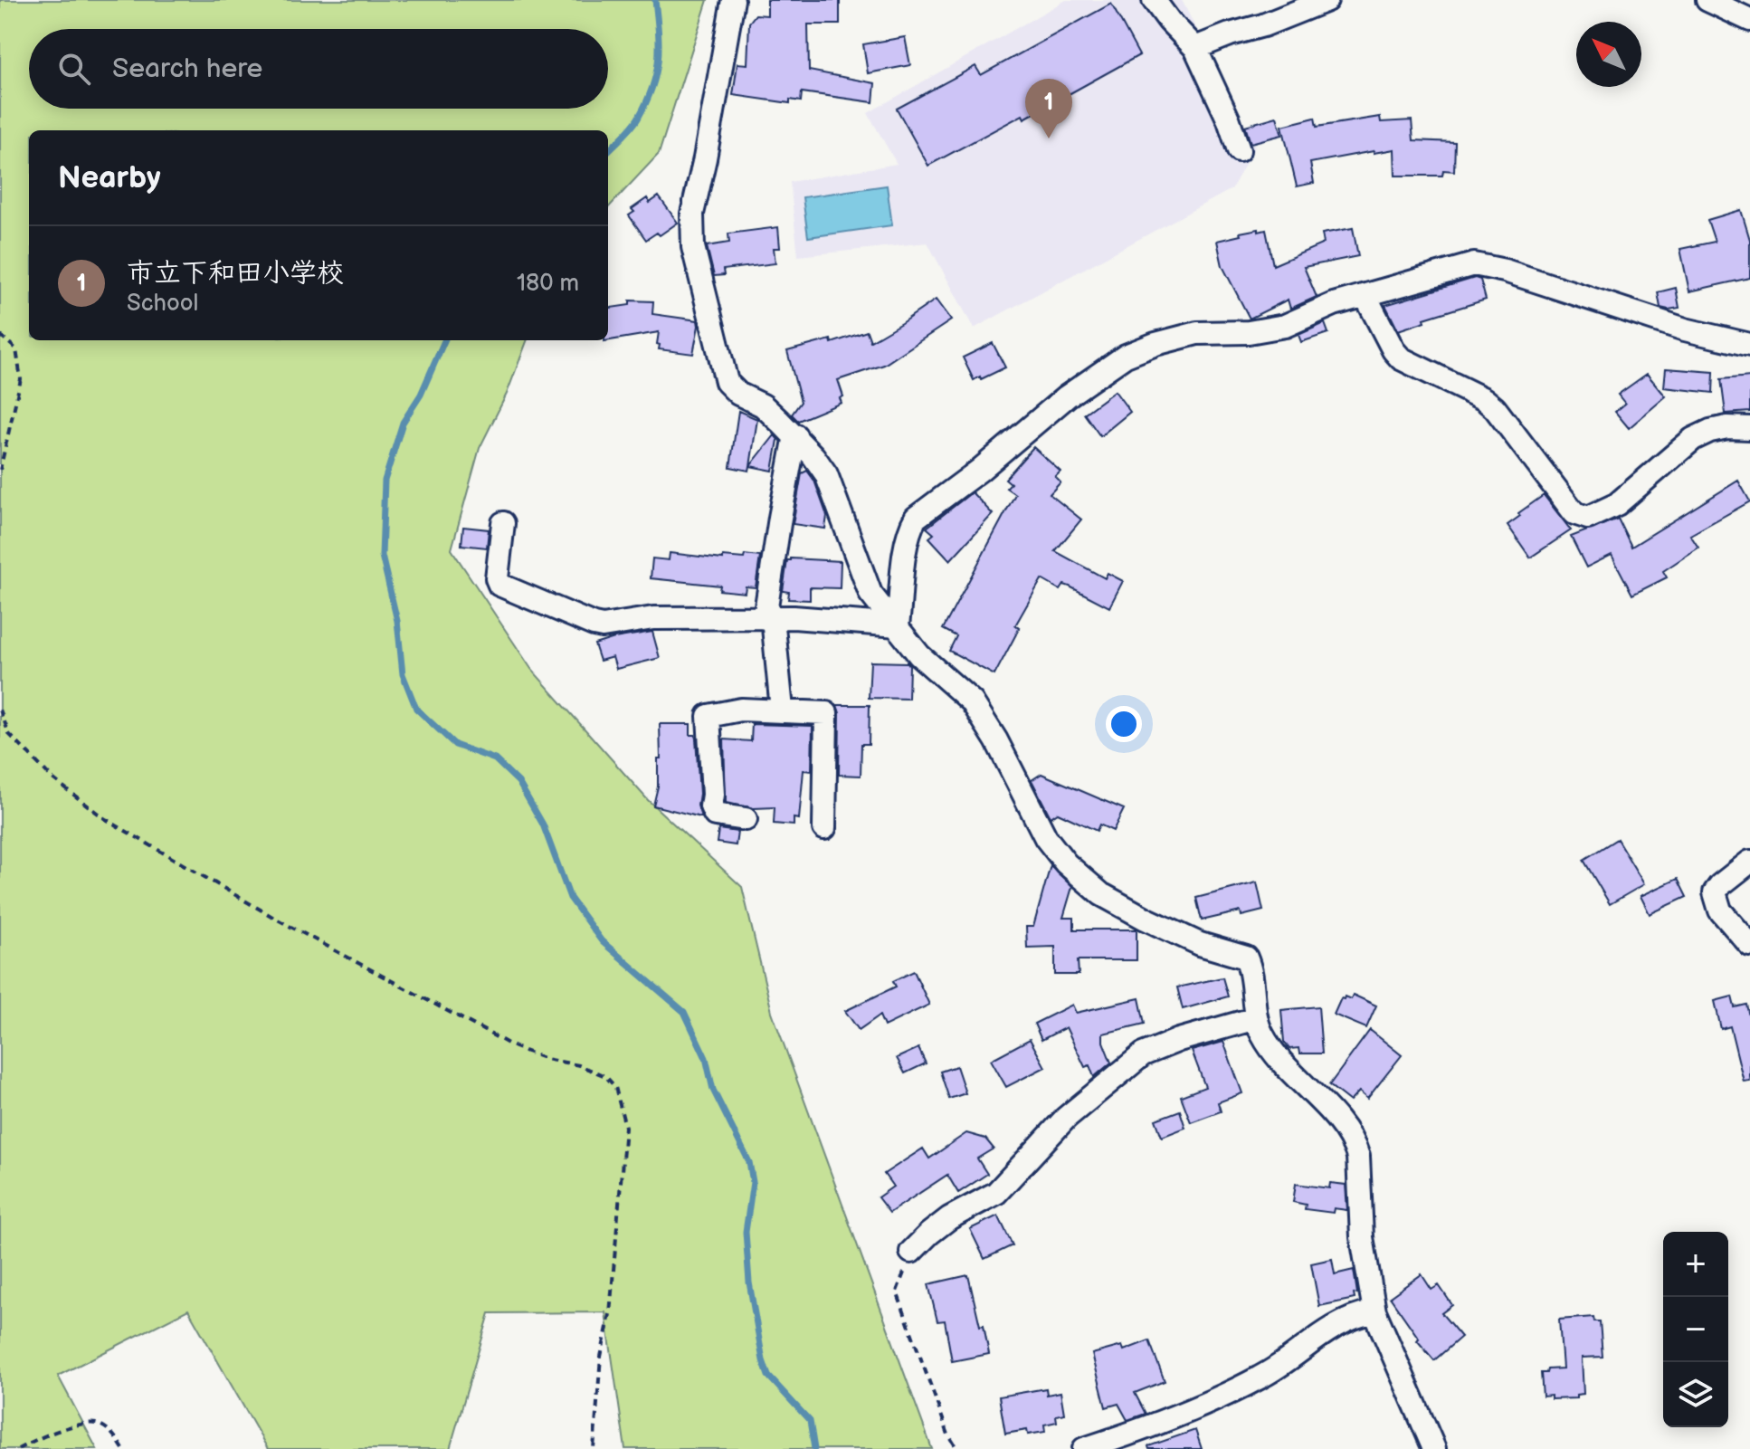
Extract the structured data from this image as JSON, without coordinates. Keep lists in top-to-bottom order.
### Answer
{
  "north": "top left",
  "page": {
    "search": "Search here",
    "pins": "1",
    "heading": "Nearby",
    "list": [
      {
        "mark": "1",
        "name": "市立下和田小学校",
        "note": "School",
        "value": "180 m"
      }
    ],
    "map_buttons": ["+", "−"]
  }
}
